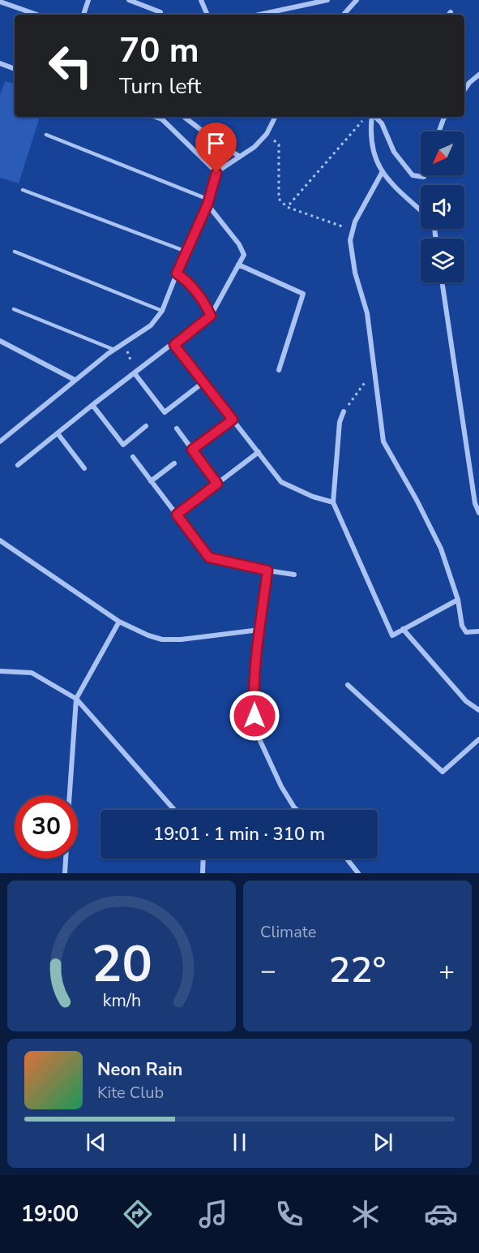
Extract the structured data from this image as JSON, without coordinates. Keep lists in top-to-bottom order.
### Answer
{
  "north": "bottom left",
  "page": {
    "turn": ["70 m", "Turn left"],
    "limit": "30",
    "trip": "19:01 · 1 min · 310 m",
    "tile": "Climate",
    "heat": ["−", "22°", "+"],
    "song": ["Neon Rain", "Kite Club"],
    "tabs": "19:00",
    "gauge": ["20", "km/h"]
  }
}
